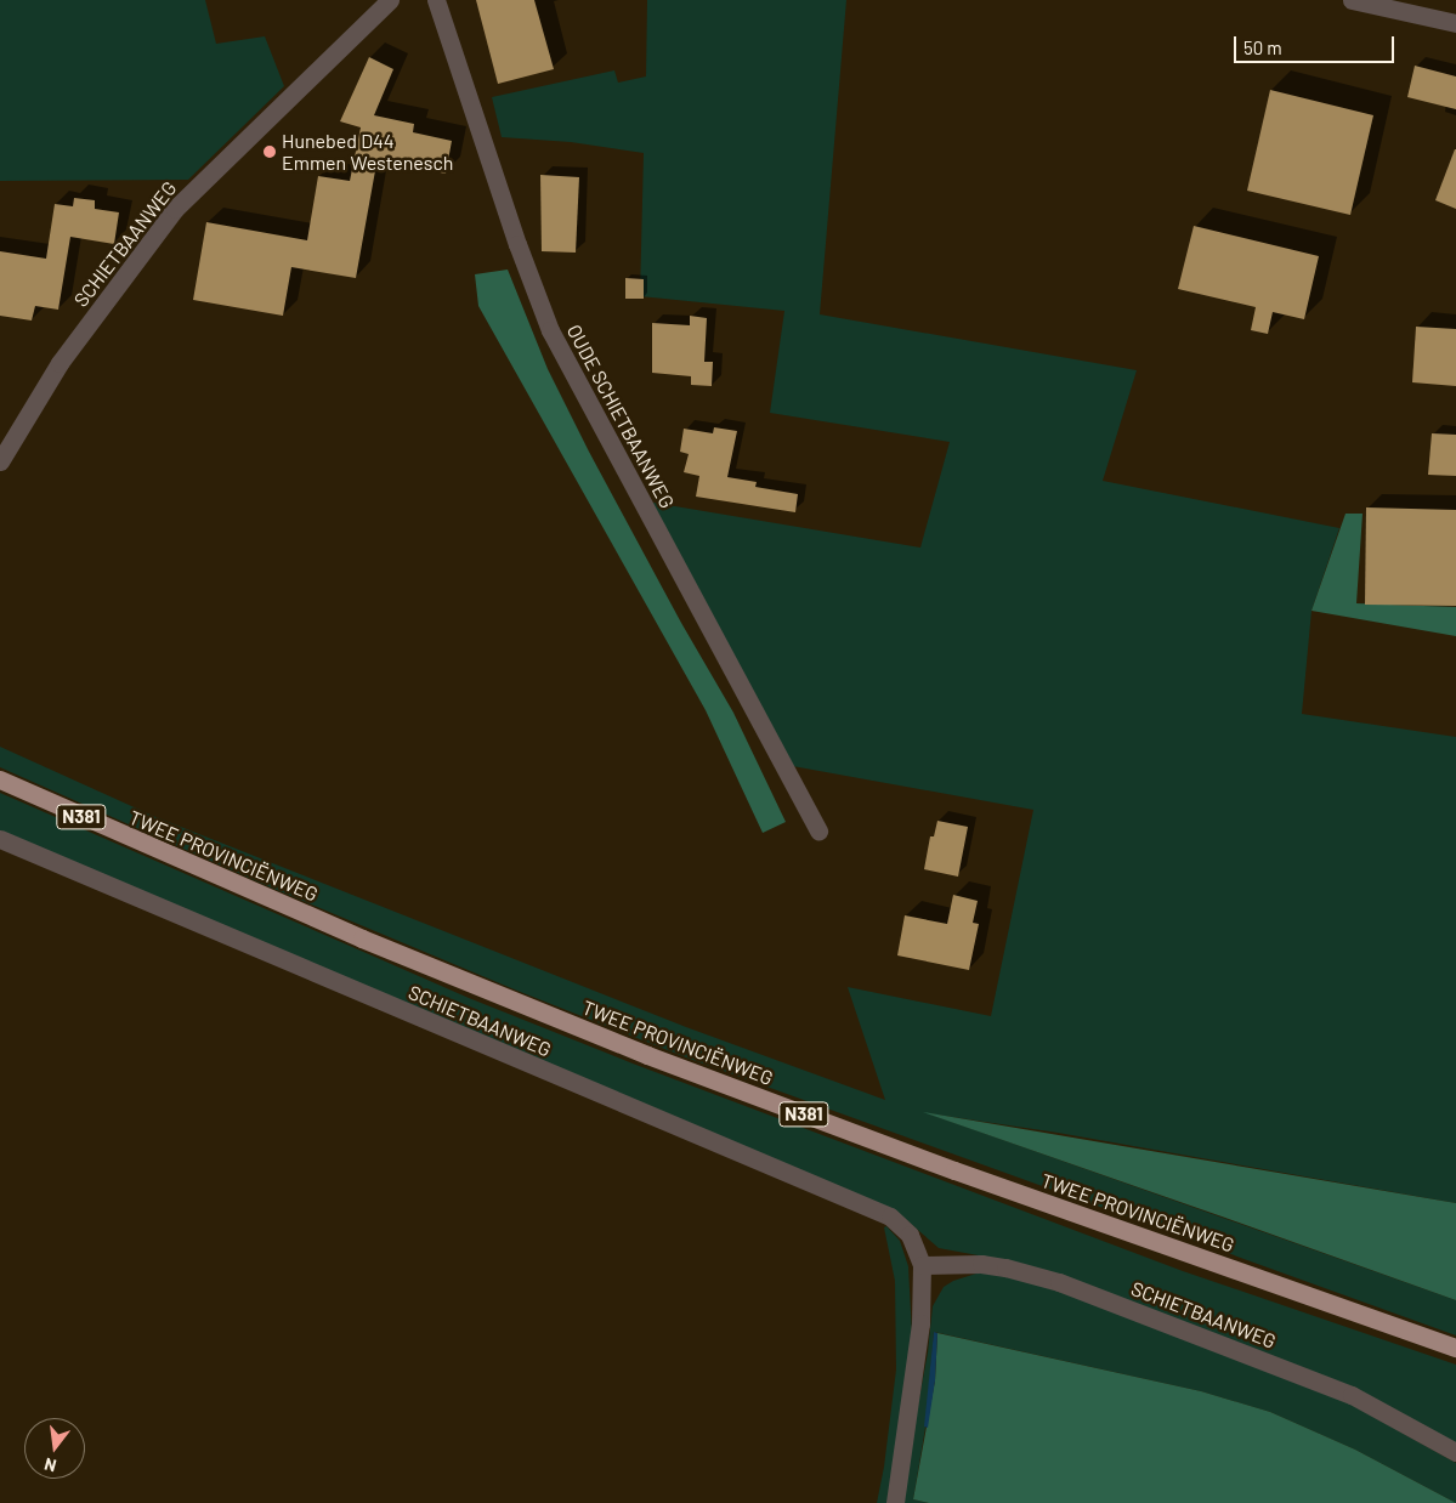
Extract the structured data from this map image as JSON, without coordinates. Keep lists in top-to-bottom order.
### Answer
{
  "streets": {
    "main road": ["N381", "TWEE PROVINCIËNWEG"],
    "street": ["SCHIETBAANWEG", "OUDE SCHIETBAANWEG"]
  },
  "places": ["Hunebed D44 Emmen Westenesch"],
  "scale_bar": "50 m",
  "north": "bottom"
}
